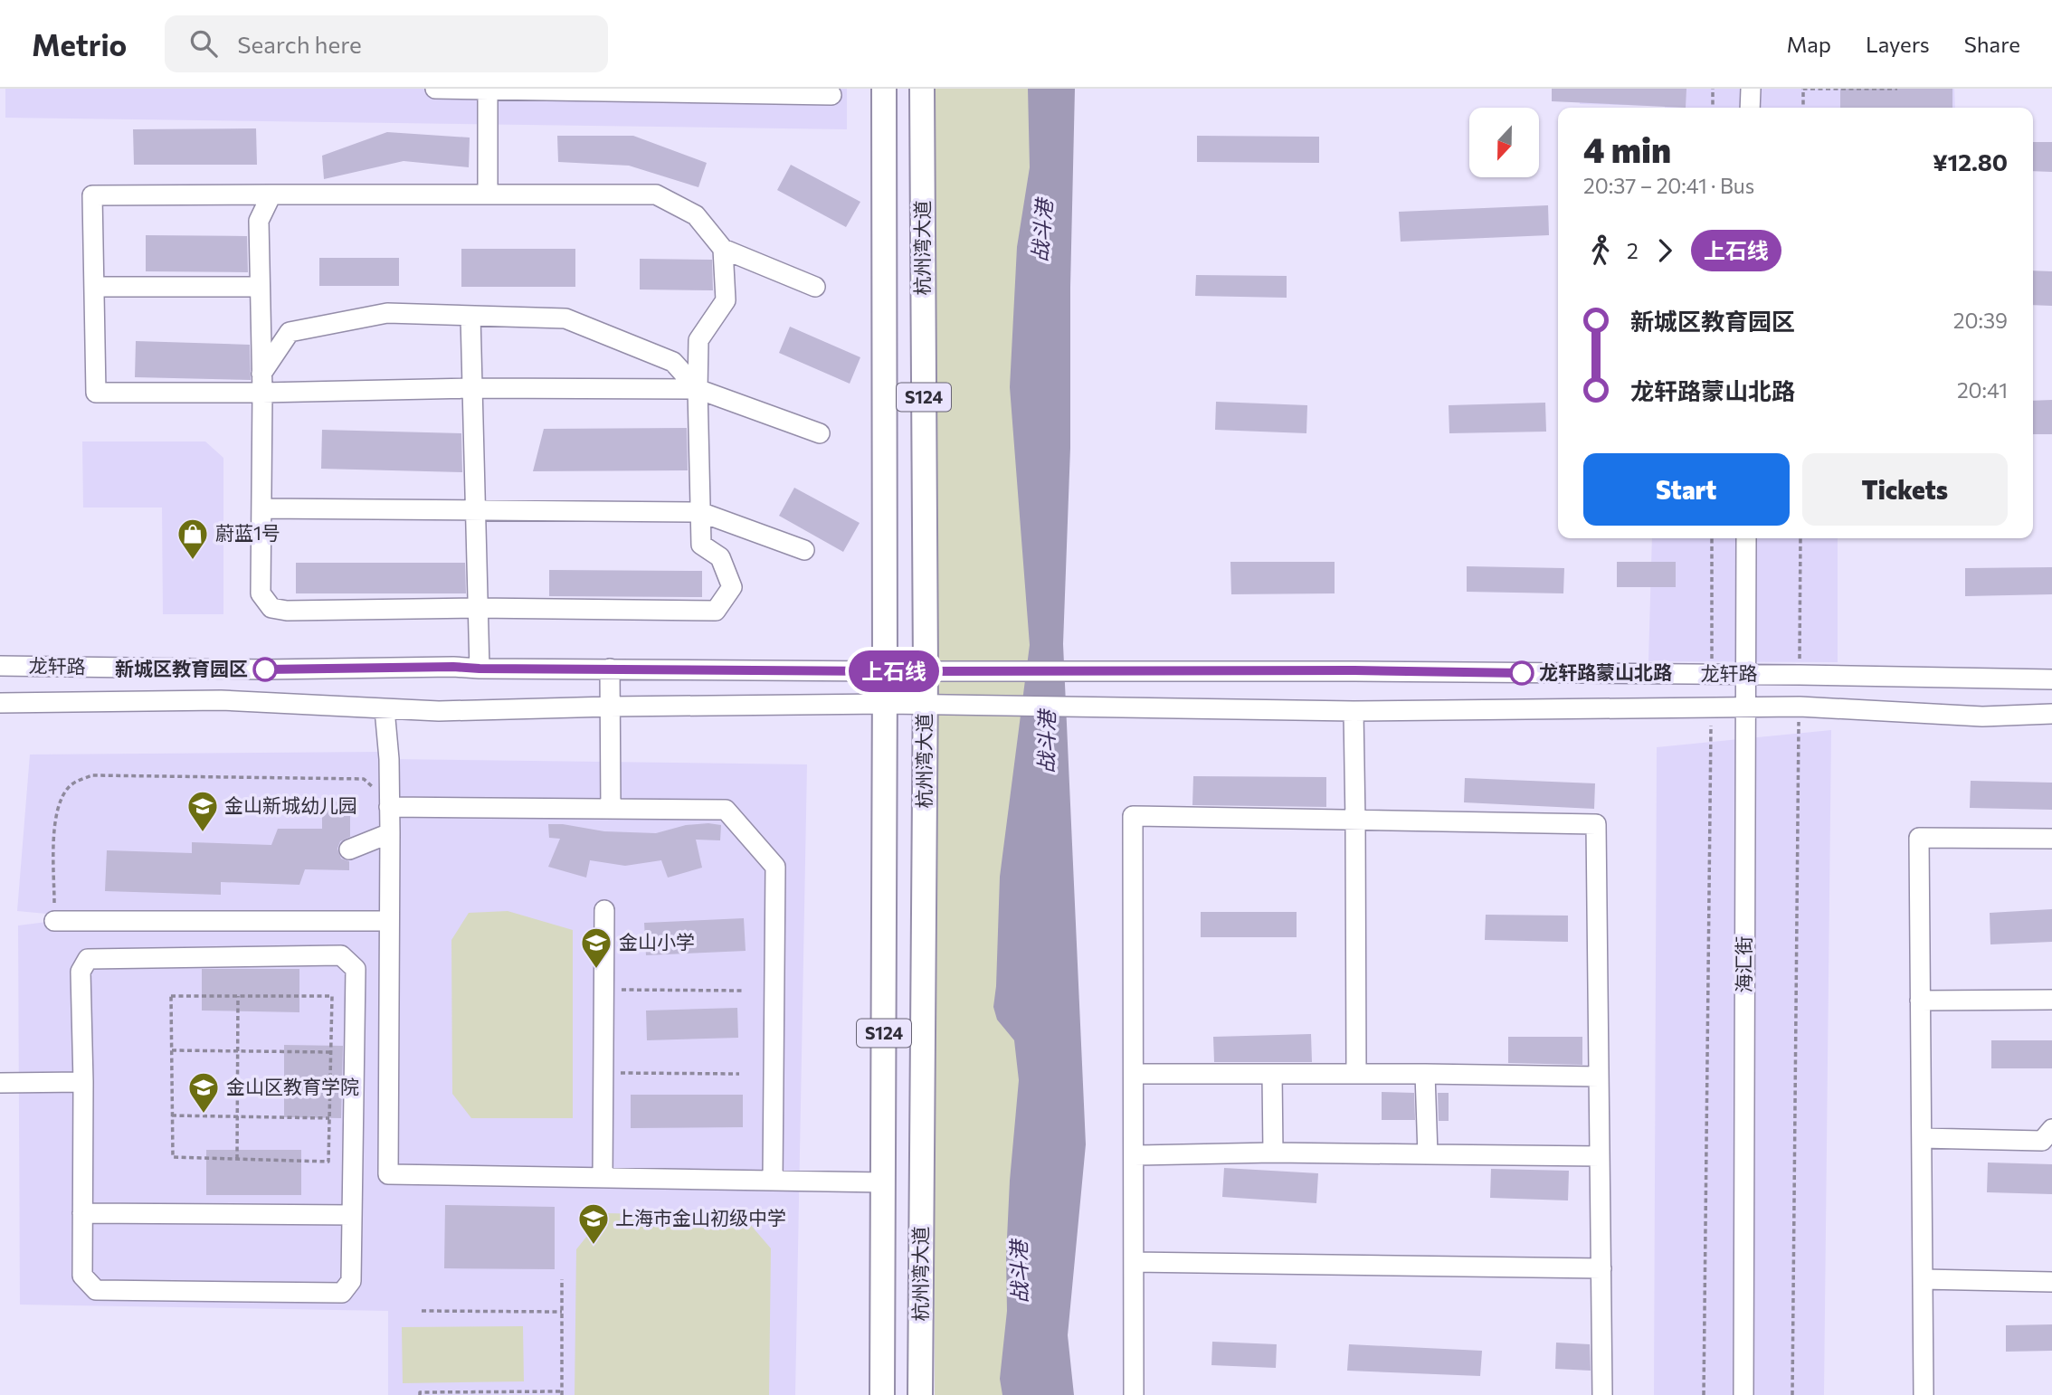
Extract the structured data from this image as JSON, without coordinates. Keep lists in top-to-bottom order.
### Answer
{
  "streets": {
    "main road": ["杭州湾大道", "S124"],
    "street": ["龙轩路", "海汇街"]
  },
  "crossings": [
    ["杭州湾大道", "龙轩路"],
    ["龙轩路", "海汇街"]
  ],
  "water": ["战斗港"],
  "places": {
    "shop": ["蔚蓝1号"],
    "other": ["新城区教育园区", "龙轩路蒙山北路"],
    "school or university": [
      "金山新城幼儿园",
      "金山小学",
      "金山区教育学院",
      "上海市金山初级中学"
    ]
  },
  "lines": ["bus line 上石线"],
  "north": "bottom",
  "page": {
    "header": "Metrio",
    "search": "Search here",
    "nav": ["Map", "Layers", "Share"],
    "on_map": "上石线",
    "heading": ["4 min", "20:37 – 20:41 · Bus", "¥12.80"],
    "legs": ["2", "上石线"],
    "list": [
      {
        "name": "新城区教育园区",
        "value": "20:39"
      },
      {
        "name": "龙轩路蒙山北路",
        "value": "20:41"
      }
    ],
    "buttons": ["Start", "Tickets"]
  }
}
